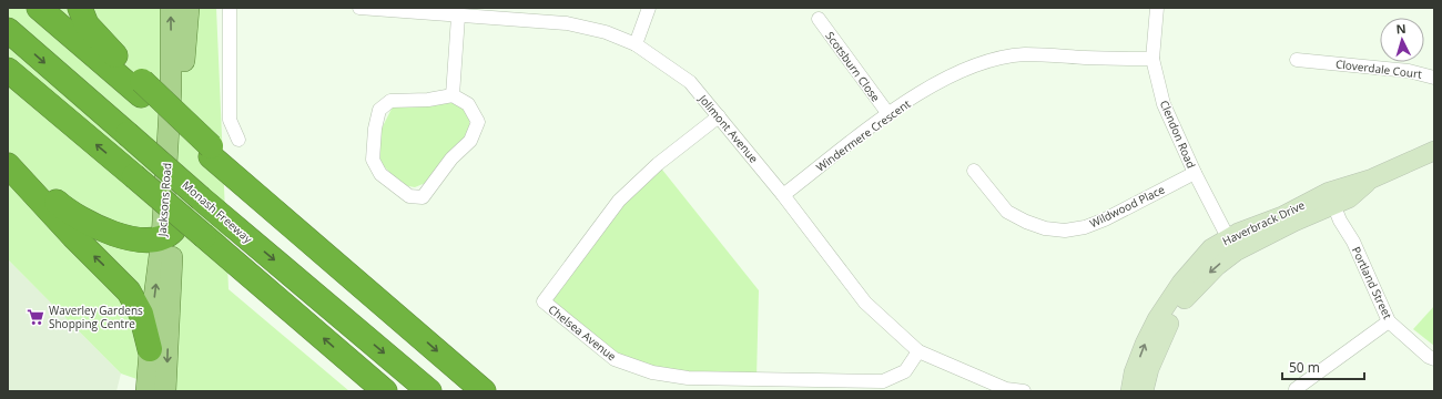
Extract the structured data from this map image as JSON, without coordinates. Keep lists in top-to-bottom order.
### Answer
{
  "streets": {
    "highway": ["Monash Freeway"],
    "main road": ["Jacksons Road"],
    "street": [
      "Scotsburn Close",
      "Cloverdale Court",
      "Jolimont Avenue",
      "Clendon Road",
      "Windermere Crescent",
      "Wildwood Place",
      "Haverbrack Drive",
      "Portland Street",
      "Chelsea Avenue"
    ]
  },
  "crossings": [
    ["Scotsburn Close", "Windermere Crescent"],
    ["Jolimont Avenue", "Windermere Crescent"],
    ["Jolimont Avenue", "Chelsea Avenue"],
    ["Clendon Road", "Windermere Crescent"],
    ["Clendon Road", "Wildwood Place"],
    ["Clendon Road", "Haverbrack Drive"],
    ["Haverbrack Drive", "Portland Street"]
  ],
  "places": {
    "supermarket": ["Waverley Gardens Shopping Centre"]
  },
  "scale_bar": "50 m",
  "north": "top"
}
